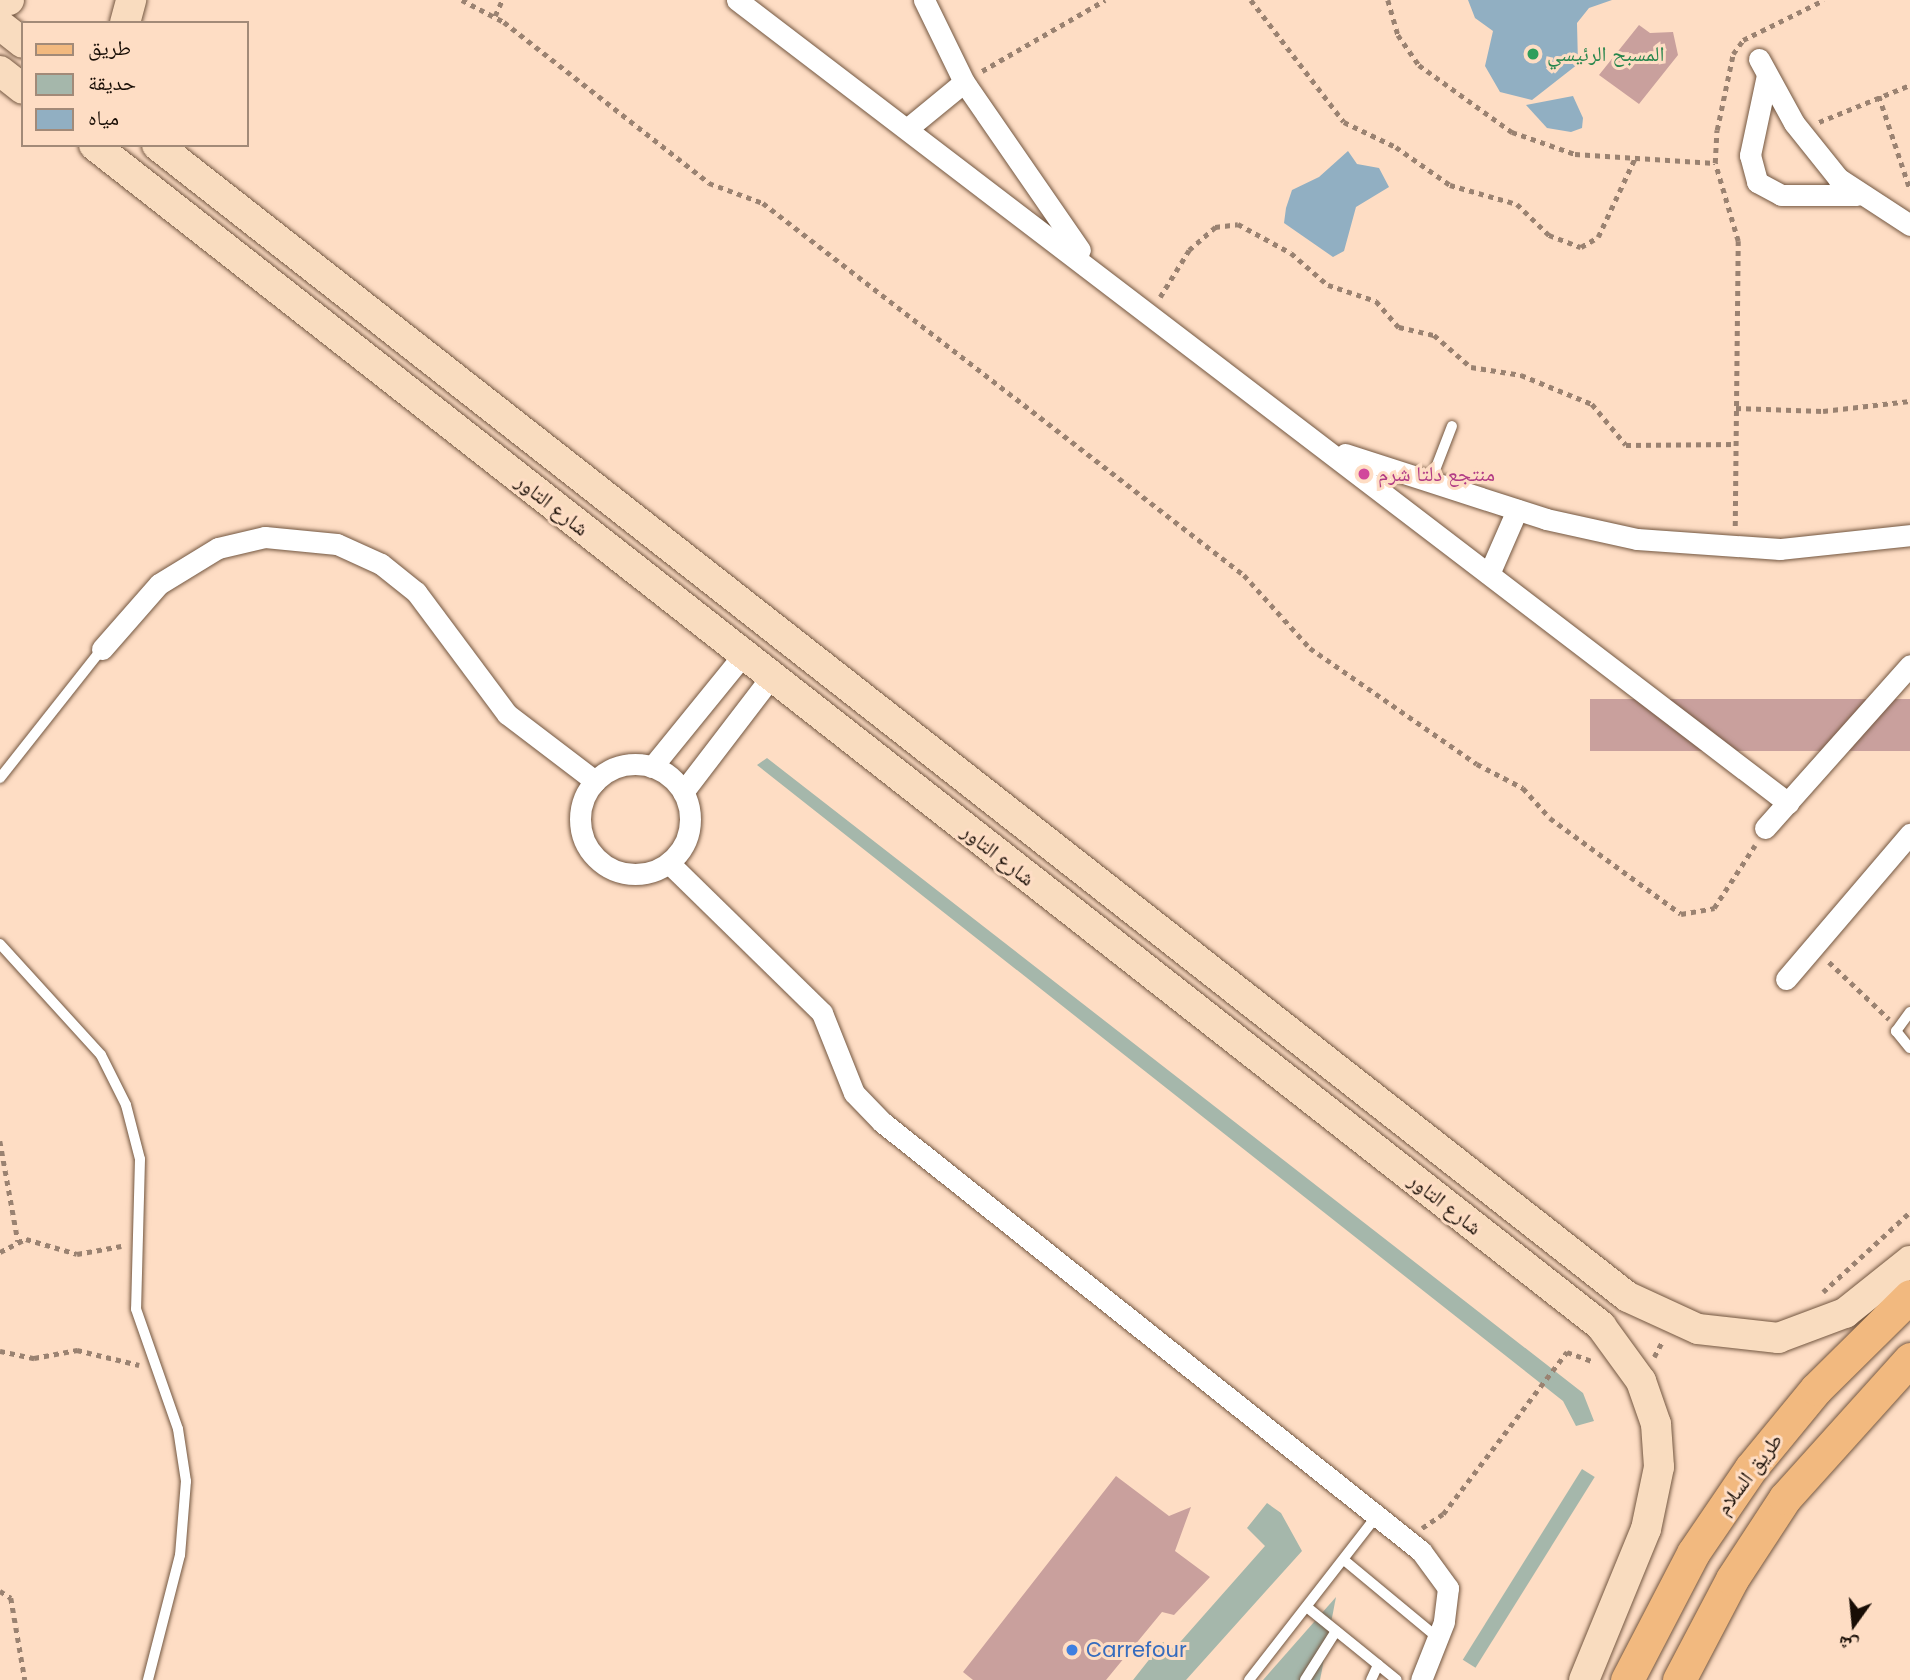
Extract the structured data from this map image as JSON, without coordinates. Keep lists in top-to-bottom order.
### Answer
{
  "streets": {
    "main road": ["شارع التاور", "طريق السلام"]
  },
  "places": ["المسبح الرئيسي", "منتجع دلتا شرم", "Carrefour"],
  "legend": ["طريق", "حديقة", "مياه"],
  "north": "bottom"
}
